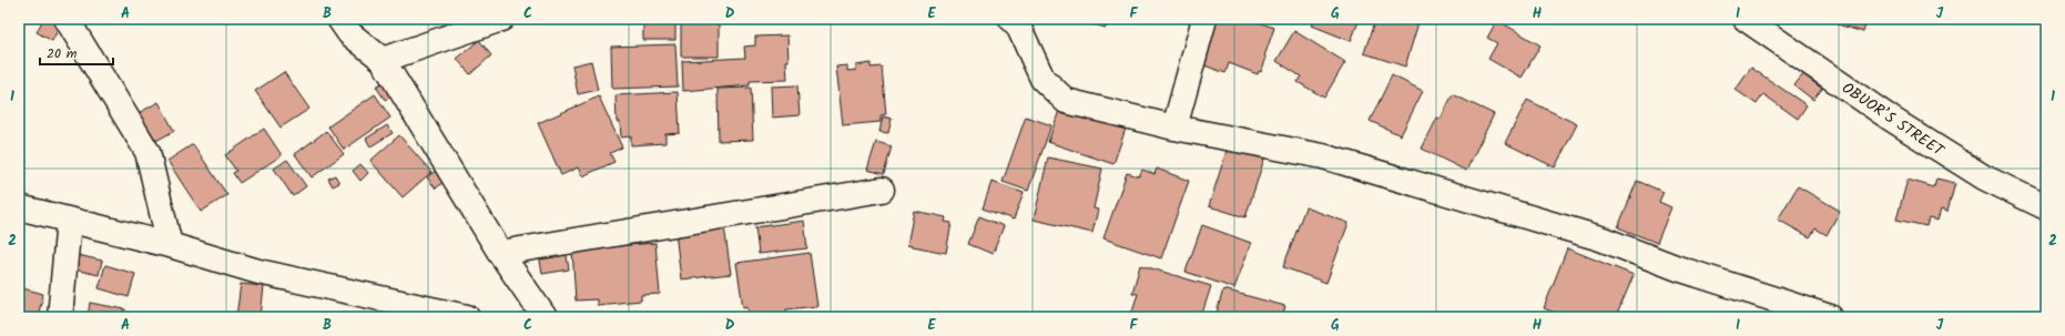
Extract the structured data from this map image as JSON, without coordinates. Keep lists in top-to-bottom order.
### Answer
{
  "streets": {
    "street": ["OBUOR’S STREET"]
  },
  "scale_bar": "20 m",
  "grid": {
    "columns": [
      "A",
      "B",
      "C",
      "D",
      "E",
      "F",
      "G",
      "H",
      "I",
      "J"
    ],
    "rows": ["1", "2"]
  }
}
